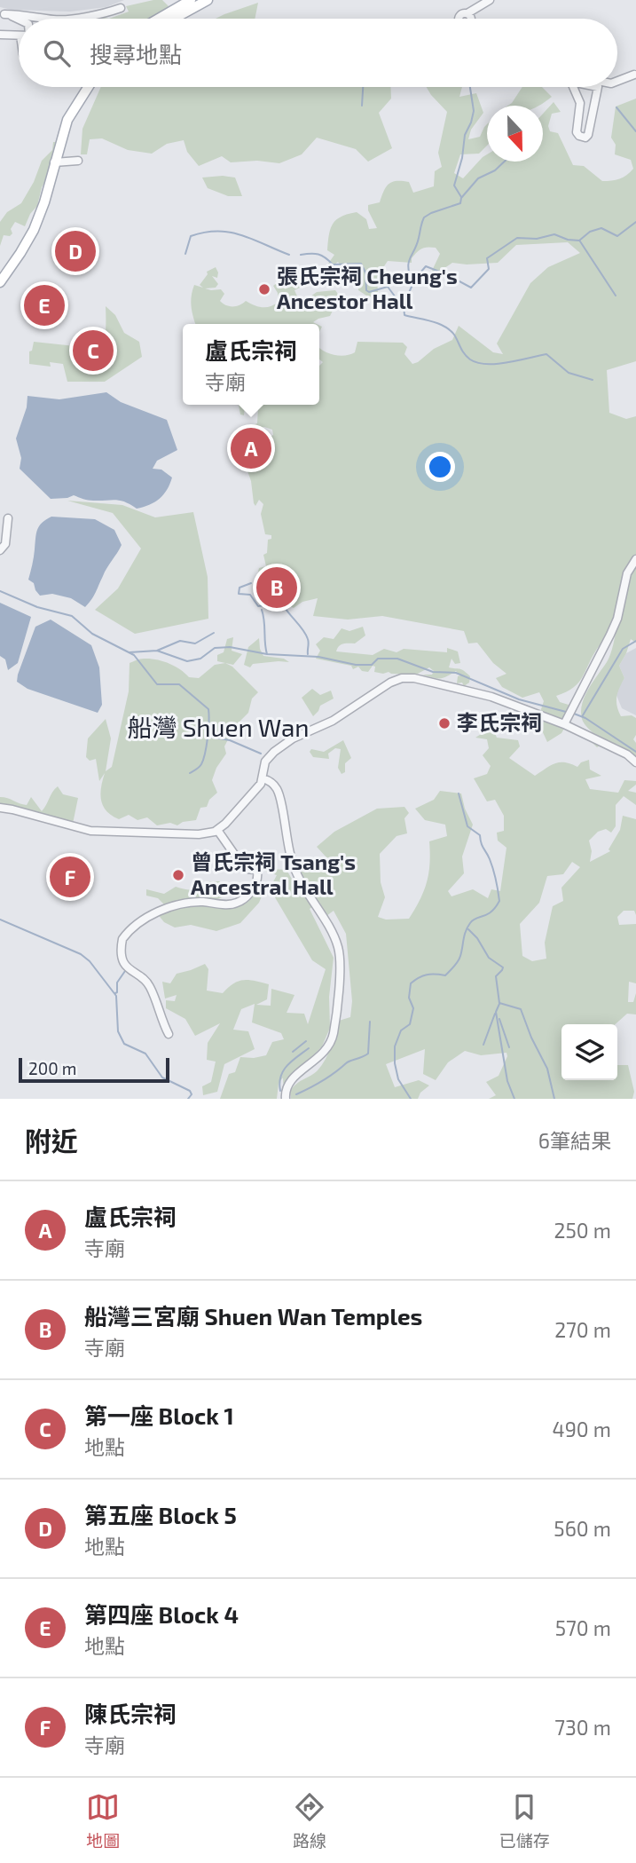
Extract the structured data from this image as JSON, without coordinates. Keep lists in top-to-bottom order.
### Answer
{
  "districts": ["船灣 Shuen Wan"],
  "places": ["張氏宗祠 Cheung's Ancestor Hall", "李氏宗祠", "曾氏宗祠 Tsang's Ancestral Hall"],
  "scale_bar": "200 m",
  "north": "bottom",
  "page": {
    "search": "搜尋地點",
    "pins": [
      "D",
      "E",
      "C",
      "A",
      "B",
      "F"
    ],
    "popup": ["盧氏宗祠", "寺廟"],
    "scale": "200 m",
    "heading": ["附近", "6筆結果"],
    "list": [
      {
        "mark": "A",
        "name": "盧氏宗祠",
        "note": "寺廟",
        "value": "250 m"
      },
      {
        "mark": "B",
        "name": "船灣三宮廟 Shuen Wan Temples",
        "note": "寺廟",
        "value": "270 m"
      },
      {
        "mark": "C",
        "name": "第一座 Block 1",
        "note": "地點",
        "value": "490 m"
      },
      {
        "mark": "D",
        "name": "第五座 Block 5",
        "note": "地點",
        "value": "560 m"
      },
      {
        "mark": "E",
        "name": "第四座 Block 4",
        "note": "地點",
        "value": "570 m"
      },
      {
        "mark": "F",
        "name": "陳氏宗祠",
        "note": "寺廟",
        "value": "730 m"
      }
    ],
    "nav": ["地圖", "路線", "已儲存"]
  }
}
